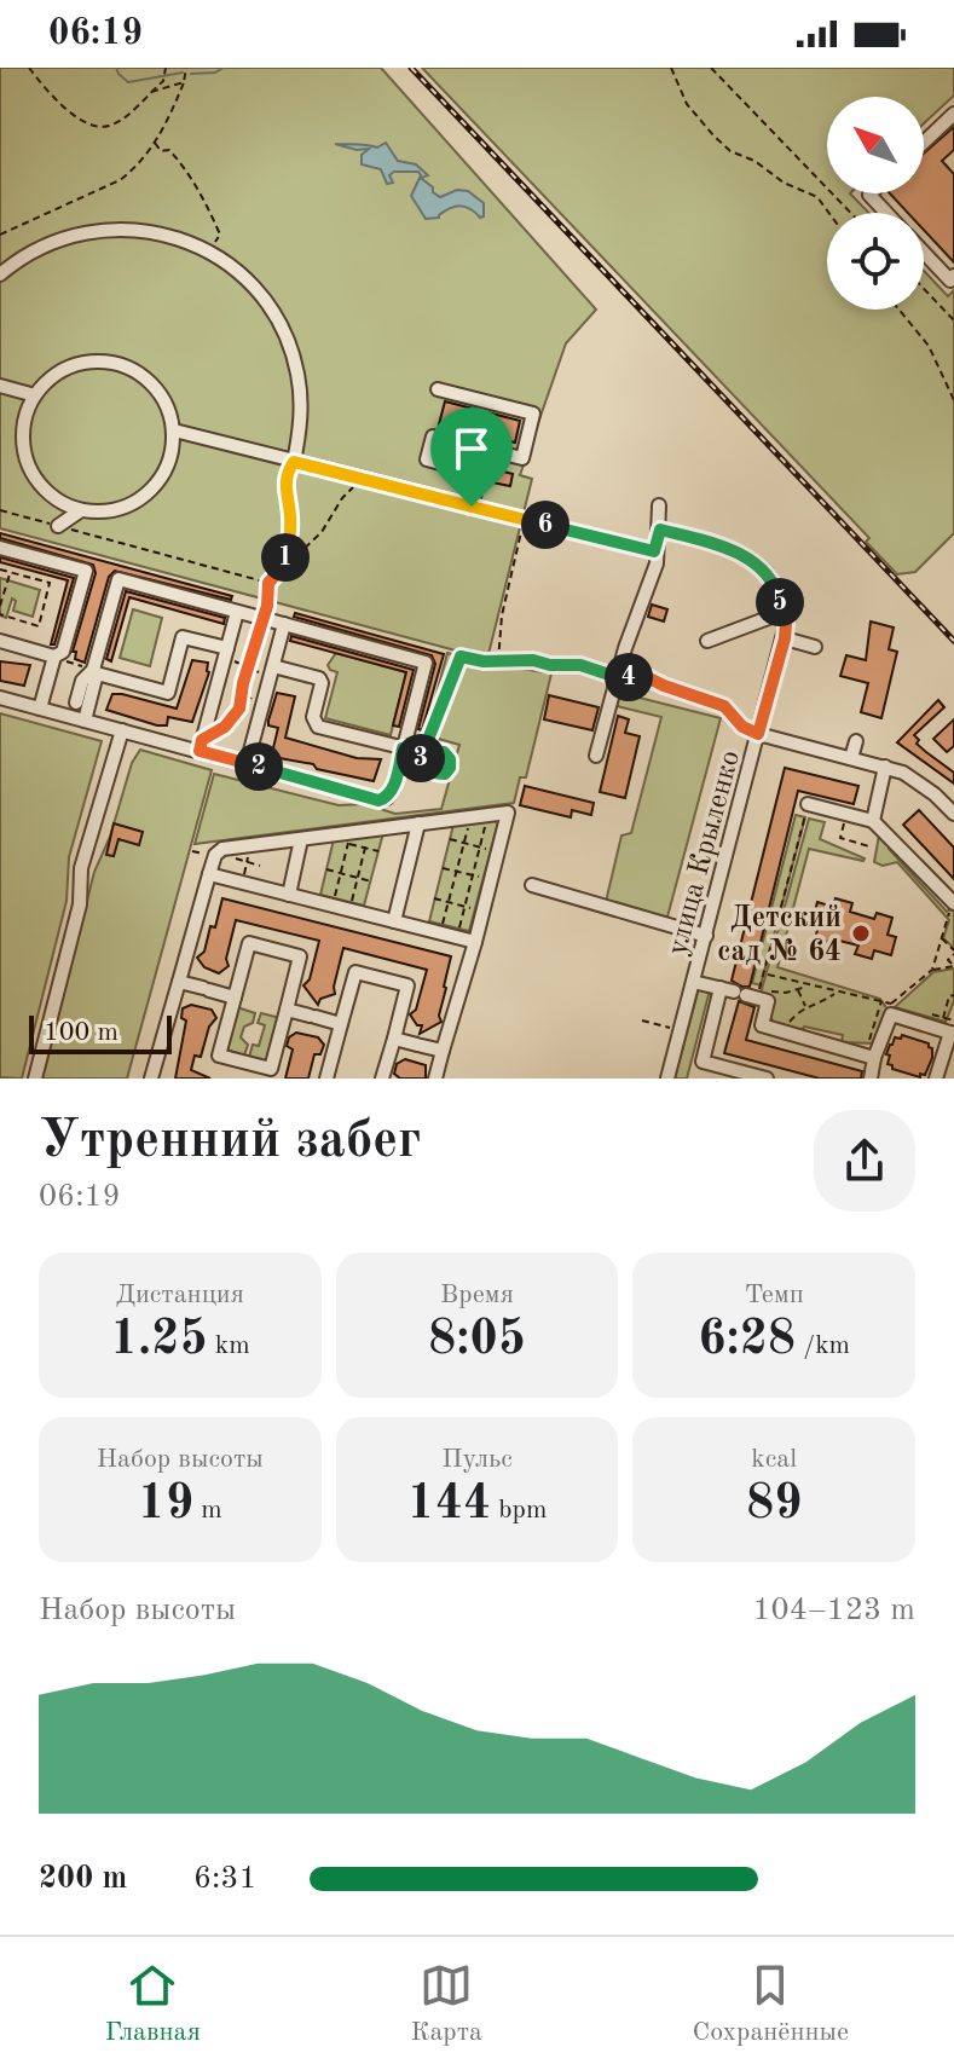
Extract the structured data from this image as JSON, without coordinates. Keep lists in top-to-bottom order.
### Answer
{
  "streets": {
    "street": ["улица Крыленко"]
  },
  "places": ["Детский сад № 64"],
  "scale_bar": "100 m",
  "north": "top left",
  "page": {
    "status": "06:19",
    "pins": [
      "6",
      "1",
      "5",
      "4",
      "3",
      "2"
    ],
    "scale": "100 m",
    "heading": ["Утренний забег", "06:19"],
    "stats": [
      ["Дистанция", "1.25 km"],
      ["Время", "8:05"],
      ["Темп", "6:28 /km"],
      ["Набор высоты", "19 m"],
      ["Пульс", "144 bpm"],
      ["kcal", "89"]
    ],
    "chart": ["Набор высоты", "104–123 m"],
    "list": [
      {
        "name": "200 m",
        "note": "6:31"
      }
    ],
    "tabs": ["Главная", "Карта", "Сохранённые"]
  }
}
